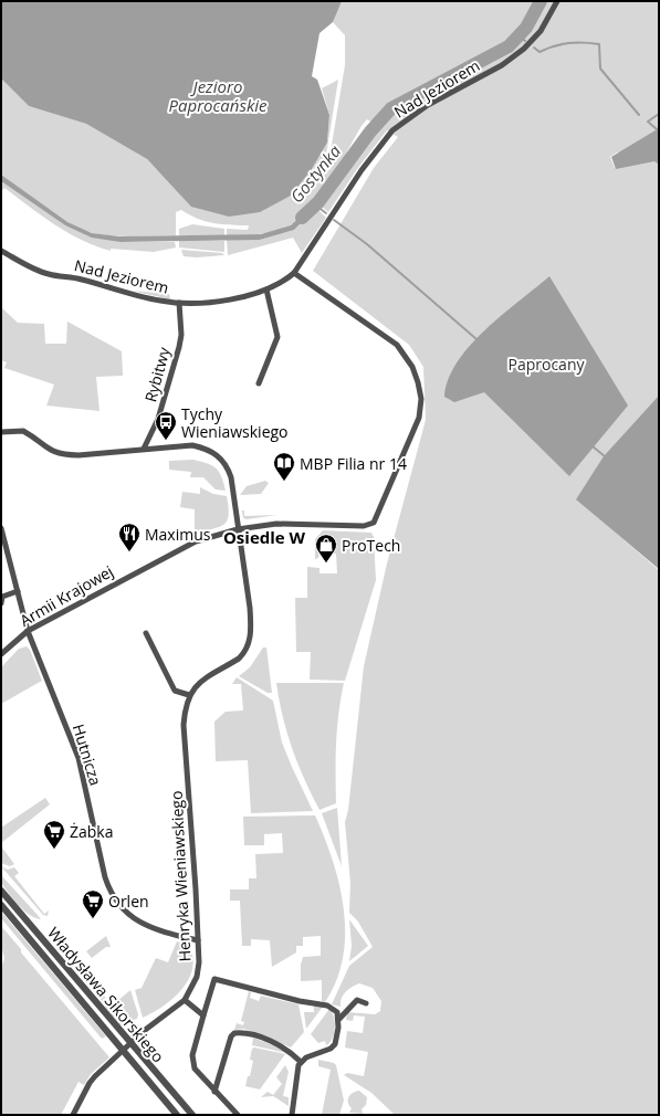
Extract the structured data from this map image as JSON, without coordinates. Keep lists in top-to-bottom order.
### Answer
{
  "streets": {
    "street": [
      "Nad Jeziorem",
      "Rybitwy",
      "Armii Krajowej",
      "Hutnicza",
      "Henryka Wieniawskiego",
      "Władysława Sikorskiego"
    ]
  },
  "crossings": [
    ["Nad Jeziorem", "Rybitwy"],
    ["Nad Jeziorem", "Armii Krajowej"],
    ["Armii Krajowej", "Hutnicza"],
    ["Hutnicza", "Henryka Wieniawskiego"],
    ["Henryka Wieniawskiego", "Władysława Sikorskiego"]
  ],
  "districts": ["Osiedle W"],
  "water": ["Jezioro Paprocańskie", "Gostynka"],
  "parks": ["Paprocany"],
  "places": {
    "bus stop": ["Tychy Wieniawskiego"],
    "library": ["MBP Filia nr 14"],
    "restaurant": ["Maximus"],
    "shop": ["ProTech"],
    "supermarket": ["Żabka", "Orlen"]
  }
}
